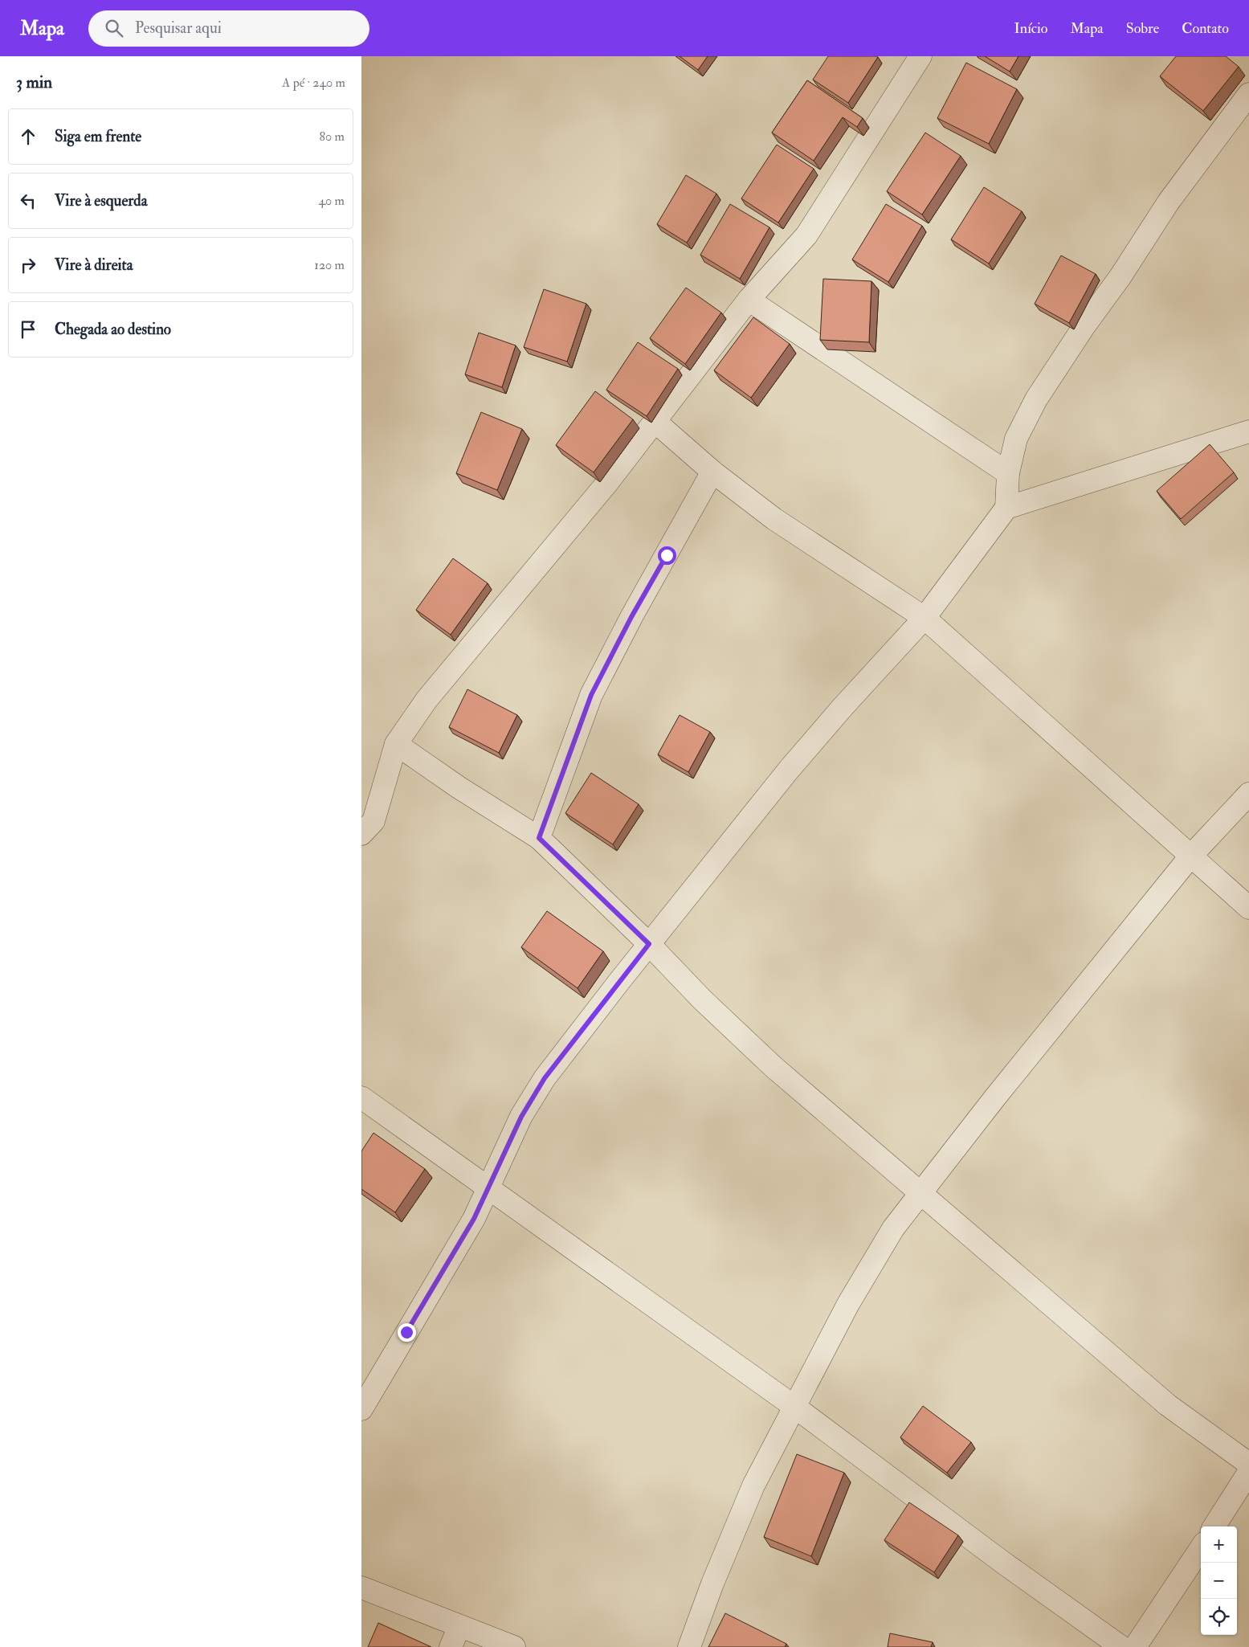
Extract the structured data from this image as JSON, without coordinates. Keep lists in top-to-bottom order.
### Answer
{
  "page": {
    "header": "Mapa",
    "search": "Pesquisar aqui",
    "nav": [
      "Início",
      "Mapa",
      "Sobre",
      "Contato"
    ],
    "heading": ["3 min", "A pé · 240 m"],
    "list": [
      ["Siga em frente", "80 m"],
      ["Vire à esquerda", "40 m"],
      ["Vire à direita", "120 m"],
      "Chegada ao destino"
    ],
    "map_buttons": ["+", "−"]
  }
}
